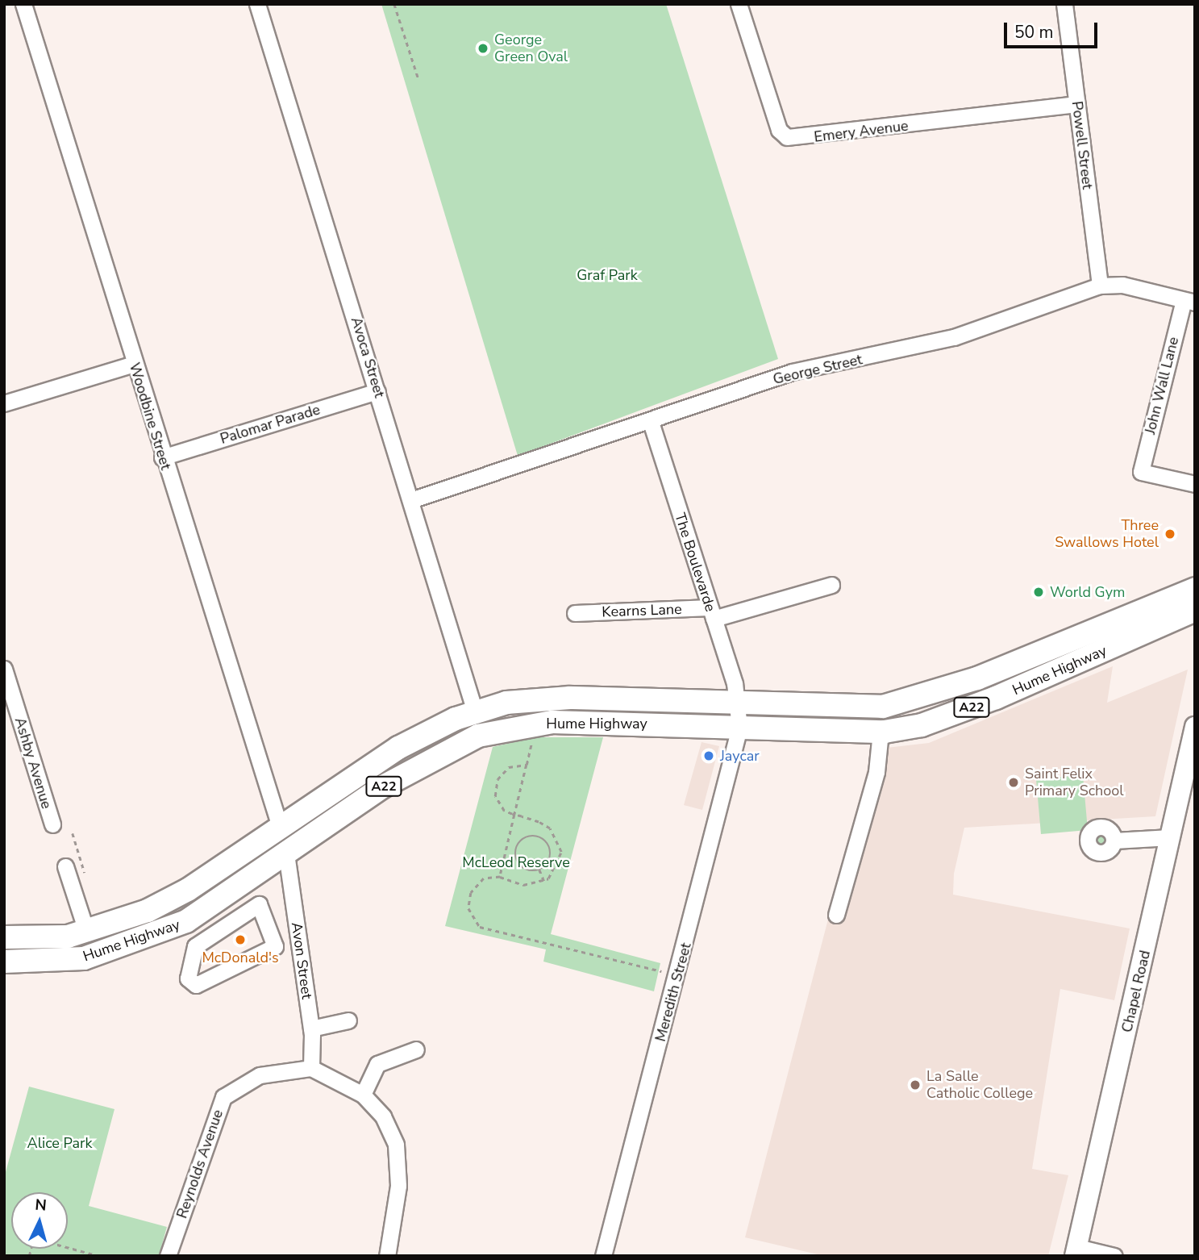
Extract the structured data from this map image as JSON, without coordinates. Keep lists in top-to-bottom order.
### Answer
{
  "streets": {
    "highway": ["Hume Highway", "A22"],
    "main road": ["Chapel Road"],
    "street": [
      "Emery Avenue",
      "Powell Street",
      "Avoca Street",
      "George Street",
      "John Wall Lane",
      "Woodbine Street",
      "Palomar Parade",
      "The Boulevarde",
      "Kearns Lane",
      "Ashby Avenue",
      "Avon Street",
      "Meredith Street",
      "Reynolds Avenue"
    ]
  },
  "crossings": [
    ["Emery Avenue", "Powell Street"],
    ["Powell Street", "George Street"],
    ["Avoca Street", "George Street"],
    ["Avoca Street", "Palomar Parade"],
    ["Avoca Street", "Hume Highway"],
    ["George Street", "John Wall Lane"],
    ["George Street", "The Boulevarde"],
    ["Woodbine Street", "Palomar Parade"],
    ["Woodbine Street", "Hume Highway"],
    ["The Boulevarde", "Kearns Lane"],
    ["The Boulevarde", "Hume Highway"],
    ["The Boulevarde", "Meredith Street"],
    ["Hume Highway", "Avon Street"],
    ["Hume Highway", "Meredith Street"],
    ["Avon Street", "Reynolds Avenue"]
  ],
  "parks": ["Graf Park", "McLeod Reserve", "Alice Park"],
  "places": [
    "George Green Oval",
    "Three Swallows Hotel",
    "World Gym",
    "Jaycar",
    "Saint Felix Primary School",
    "McDonald's",
    "La Salle Catholic College"
  ],
  "scale_bar": "50 m",
  "north": "top"
}
